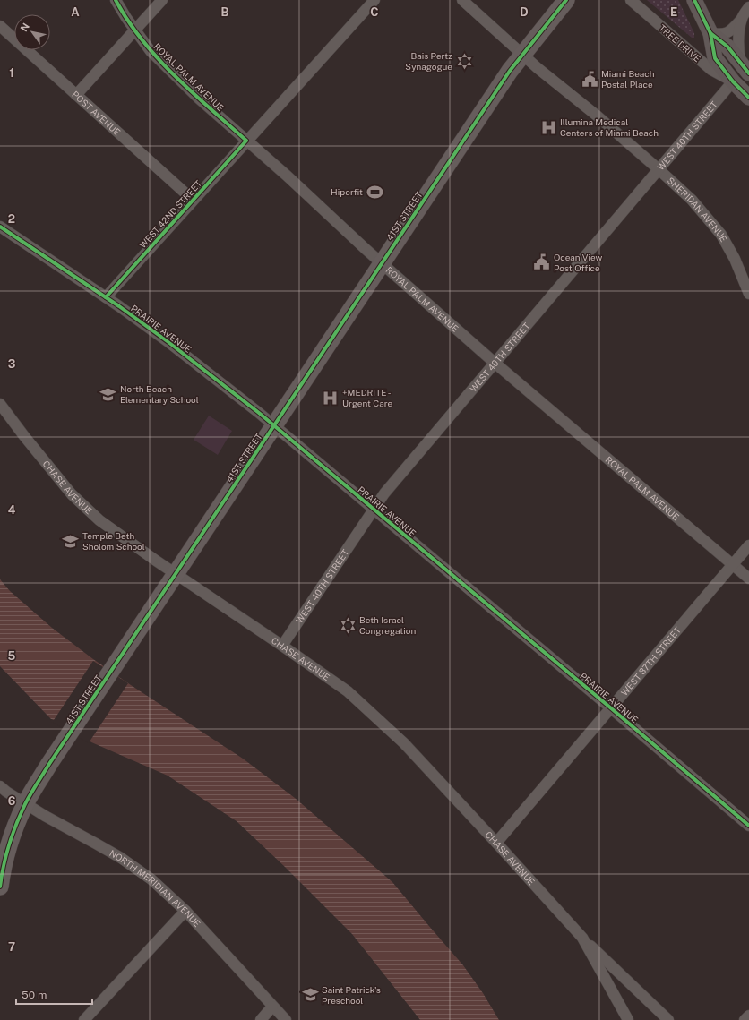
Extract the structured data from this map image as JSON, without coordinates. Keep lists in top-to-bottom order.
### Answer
{
  "streets": {
    "main road": ["41ST STREET"],
    "street": [
      "TREE DRIVE",
      "ROYAL PALM AVENUE",
      "POST AVENUE",
      "WEST 40TH STREET",
      "SHERIDAN AVENUE",
      "WEST 42ND STREET",
      "PRAIRIE AVENUE",
      "CHASE AVENUE",
      "WEST 37TH STREET",
      "NORTH MERIDIAN AVENUE"
    ]
  },
  "crossings": [
    ["TREE DRIVE", "WEST 40TH STREET"],
    ["ROYAL PALM AVENUE", "WEST 40TH STREET"],
    ["ROYAL PALM AVENUE", "WEST 42ND STREET"],
    ["ROYAL PALM AVENUE", "41ST STREET"],
    ["ROYAL PALM AVENUE", "WEST 37TH STREET"],
    ["POST AVENUE", "WEST 42ND STREET"],
    ["WEST 40TH STREET", "SHERIDAN AVENUE"],
    ["WEST 40TH STREET", "PRAIRIE AVENUE"],
    ["WEST 40TH STREET", "CHASE AVENUE"],
    ["SHERIDAN AVENUE", "41ST STREET"],
    ["WEST 42ND STREET", "PRAIRIE AVENUE"],
    ["41ST STREET", "PRAIRIE AVENUE"],
    ["41ST STREET", "CHASE AVENUE"],
    ["41ST STREET", "NORTH MERIDIAN AVENUE"],
    ["PRAIRIE AVENUE", "WEST 37TH STREET"],
    ["CHASE AVENUE", "WEST 37TH STREET"]
  ],
  "places": {
    "synagogue": ["Bais Pertz Synagogue", "Beth Israel Congregation"],
    "public building": ["Miami Beach Postal Place", "Ocean View Post Office"],
    "hospital": ["Illumina Medical Centers of Miami Beach", "+MEDRITE - Urgent Care"],
    "sports": ["Hiperfit"],
    "school or university": ["North Beach Elementary School", "Temple Beth Sholom School", "Saint Patrick's Preschool"]
  },
  "scale_bar": "50 m",
  "north": "top left",
  "grid": {
    "columns": [
      "A",
      "B",
      "C",
      "D",
      "E"
    ],
    "rows": [
      "1",
      "2",
      "3",
      "4",
      "5",
      "6",
      "7"
    ]
  }
}
